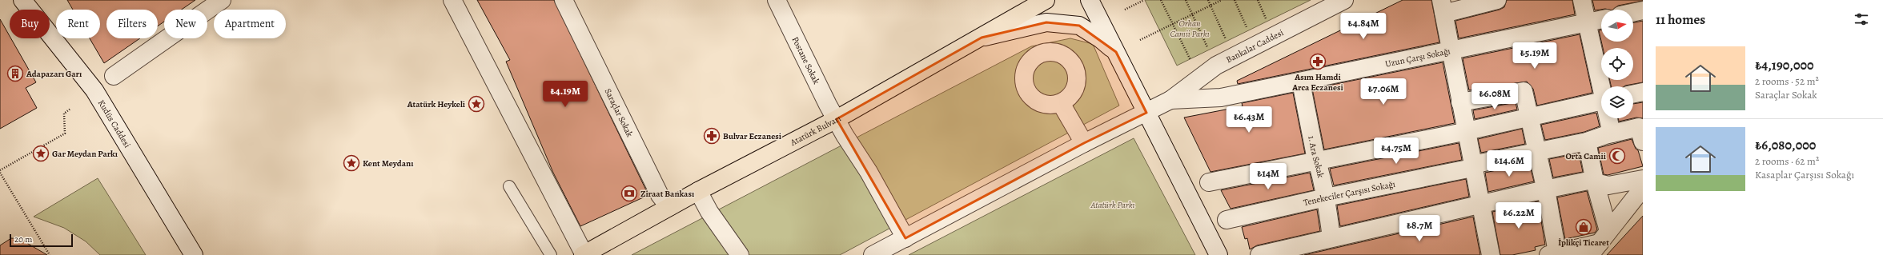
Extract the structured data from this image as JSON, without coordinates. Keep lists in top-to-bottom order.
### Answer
{
  "streets": {
    "main road": ["Atatürk Bulvarı"],
    "street": [
      "Bankalar Caddesi",
      "Uzun Çarşı Sokağı",
      "Postane Sokak",
      "Saraçlar Sokak",
      "Kudüs Caddesi",
      "1. Ara Sokak",
      "Tenekeciler Çarşısı Sokağı"
    ]
  },
  "crossings": [
    ["Bankalar Caddesi", "Uzun Çarşı Sokağı"],
    ["Bankalar Caddesi", "Postane Sokak"],
    ["Uzun Çarşı Sokağı", "1. Ara Sokak"],
    ["Postane Sokak", "Atatürk Bulvarı"],
    ["Saraçlar Sokak", "Atatürk Bulvarı"],
    ["1. Ara Sokak", "Tenekeciler Çarşısı Sokağı"]
  ],
  "parks": ["Orhan Camii Parkı", "Atatürk Parkı"],
  "places": {
    "pharmacy": ["Asım Hamdi Arca Eczanesi", "Bulvar Eczanesi"],
    "building": ["Adapazarı Garı"],
    "place": ["Atatürk Heykeli", "Gar Meydan Parkı", "Kent Meydanı"],
    "mosque": ["Orta Camii"],
    "bank": ["Ziraat Bankası"],
    "shop": ["İplikçi Ticaret"]
  },
  "scale_bar": "20 m",
  "north": "right",
  "page": {
    "heading": "11 homes",
    "chip": [
      "Buy",
      "Rent",
      "Filters",
      "New",
      "Apartment"
    ],
    "price": [
      "₺4.84M",
      "₺5.19M",
      "₺7.06M",
      "₺4.19M",
      "₺6.08M",
      "₺6.43M",
      "₺4.75M",
      "₺14.6M",
      "₺14M",
      "₺6.22M",
      "₺8.7M"
    ],
    "list": [
      {
        "name": "₺4,190,000",
        "note": "2 rooms · 52 m² · Saraçlar Sokak"
      },
      {
        "name": "₺6,080,000",
        "note": "2 rooms · 62 m² · Kasaplar Çarşısı Sokağı"
      }
    ],
    "scale": "20 m"
  }
}
